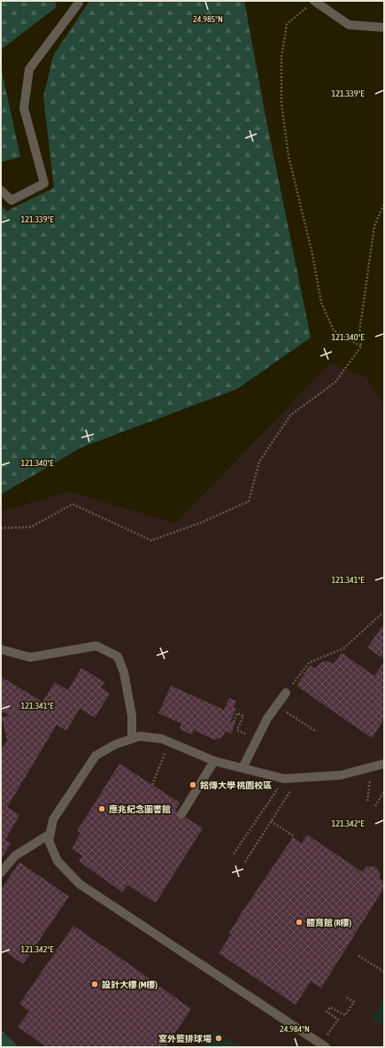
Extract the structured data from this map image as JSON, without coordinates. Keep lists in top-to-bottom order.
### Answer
{
  "places": [
    "銘傳大學 桃園校區",
    "應兆紀念圖書館",
    "體育館 (R樓)",
    "設計大樓 (M樓)",
    "室外籃排球場"
  ],
  "coordinates": [
    "24.985°N",
    "121.339°E",
    "121.340°E",
    "121.341°E",
    "121.342°E",
    "24.984°N"
  ]
}
